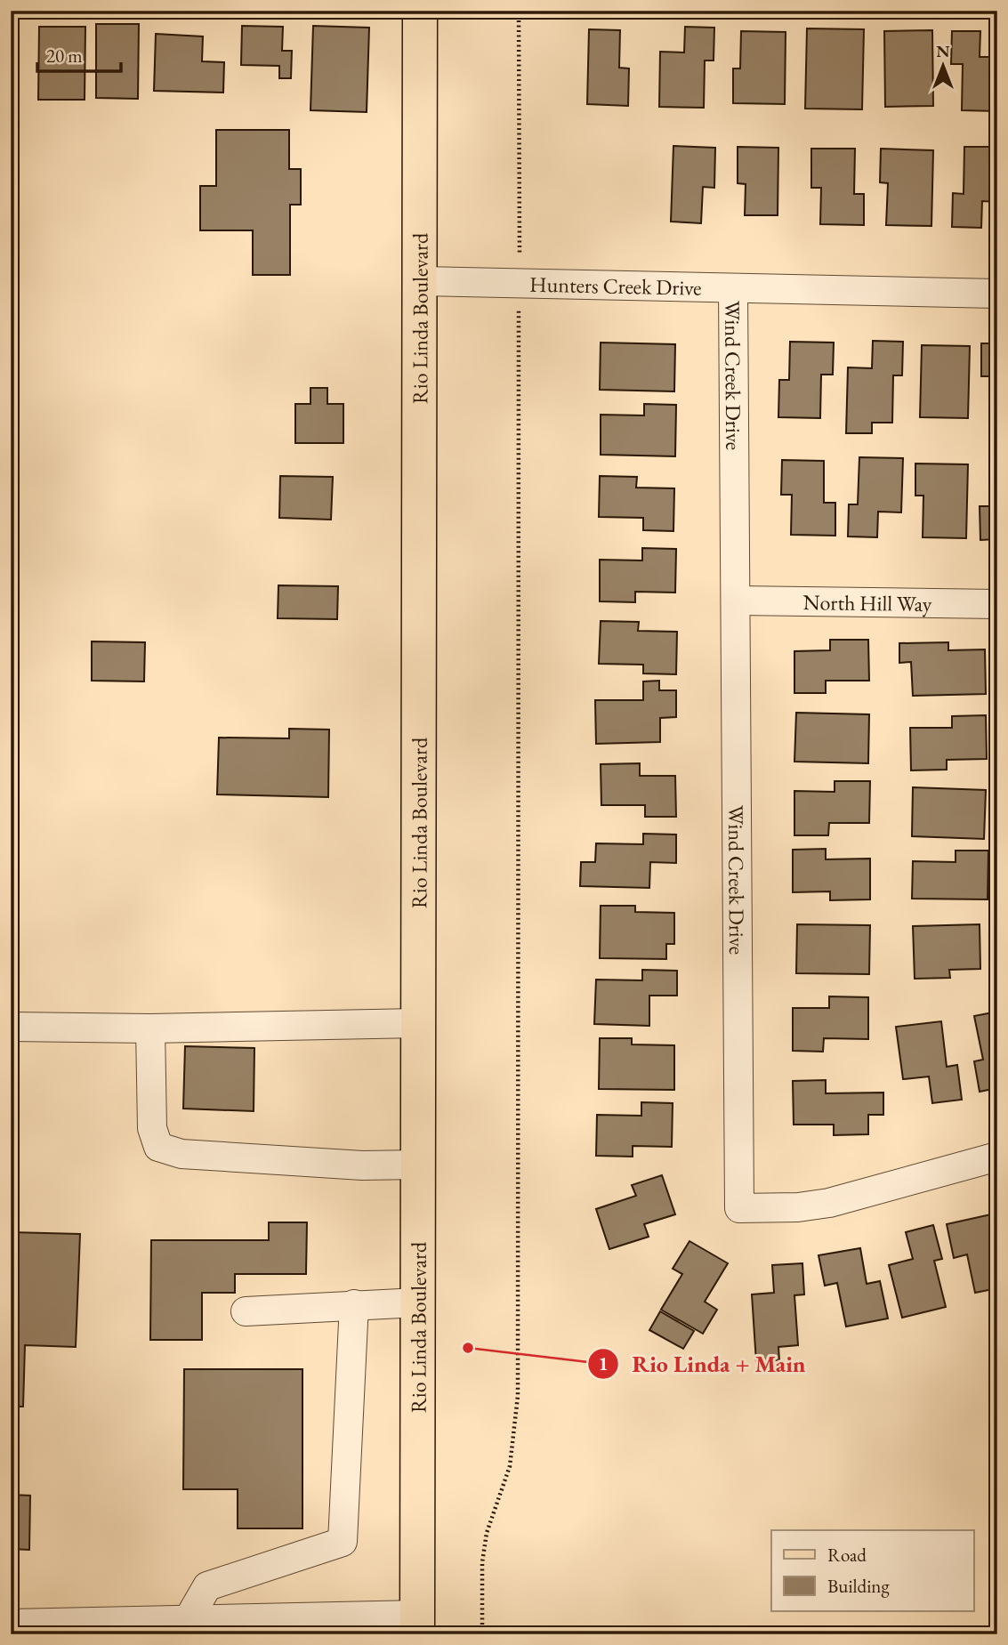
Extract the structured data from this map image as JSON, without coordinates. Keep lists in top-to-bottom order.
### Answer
{
  "streets": {
    "main road": ["Rio Linda Boulevard"],
    "street": ["Hunters Creek Drive", "Wind Creek Drive", "North Hill Way"]
  },
  "crossings": [
    ["Hunters Creek Drive", "Rio Linda Boulevard"],
    ["Hunters Creek Drive", "Wind Creek Drive"],
    ["Wind Creek Drive", "North Hill Way"]
  ],
  "places": ["Rio Linda + Main"],
  "legend": ["Road", "Building"],
  "scale_bar": "20 m",
  "north": "top"
}
